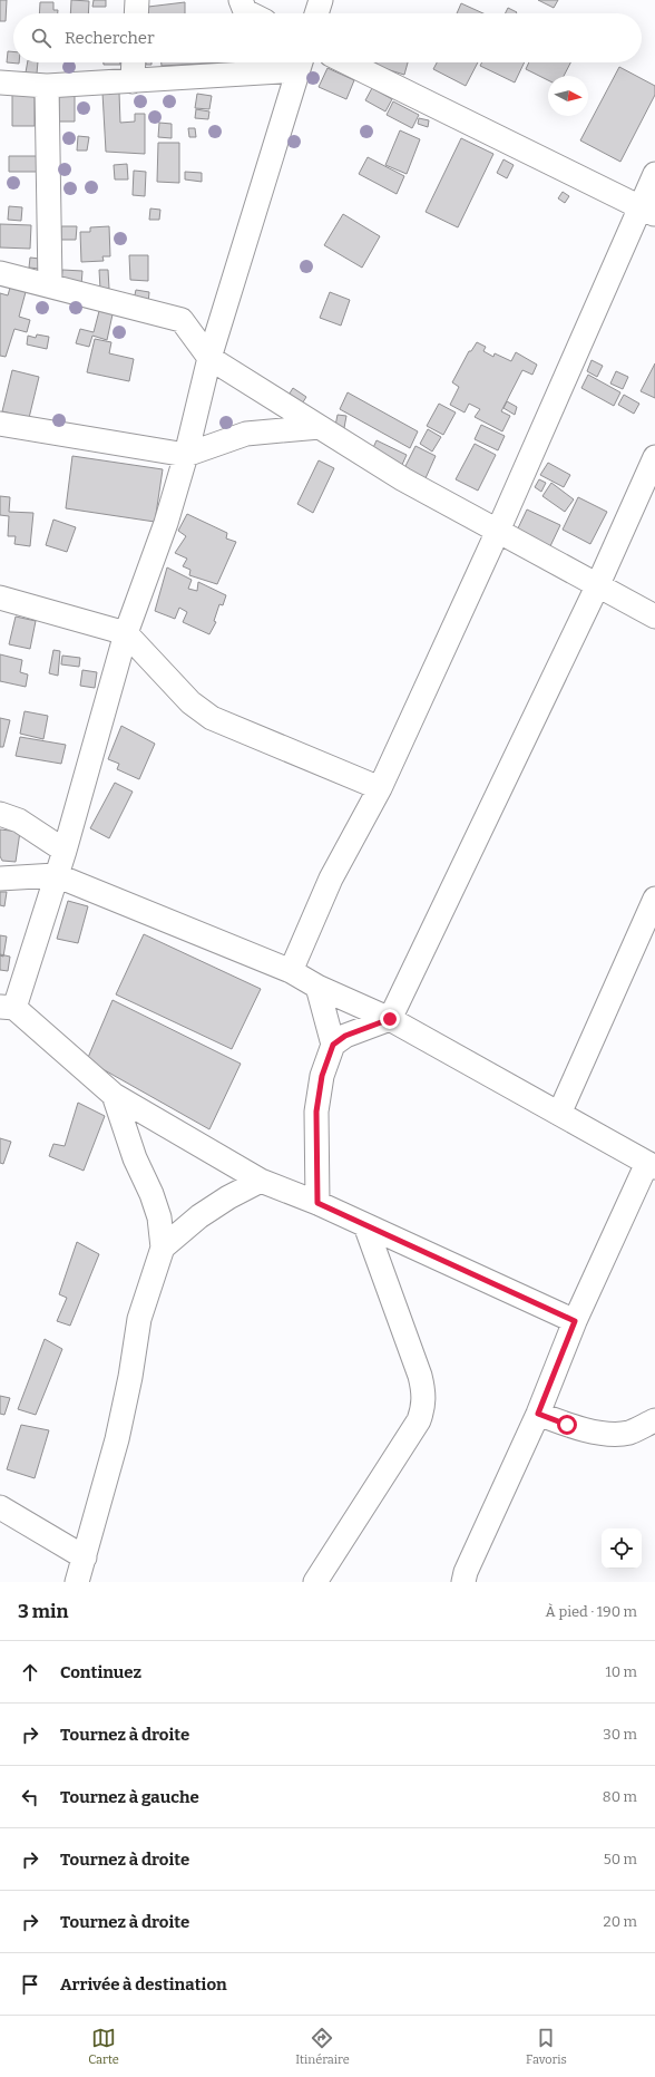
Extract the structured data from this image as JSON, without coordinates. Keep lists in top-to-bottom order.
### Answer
{
  "north": "right",
  "page": {
    "search": "Rechercher",
    "heading": ["3 min", "À pied · 190 m"],
    "list": [
      ["Continuez", "10 m"],
      ["Tournez à droite", "30 m"],
      ["Tournez à gauche", "80 m"],
      ["Tournez à droite", "50 m"],
      ["Tournez à droite", "20 m"],
      "Arrivée à destination"
    ],
    "nav": ["Carte", "Itinéraire", "Favoris"]
  }
}
